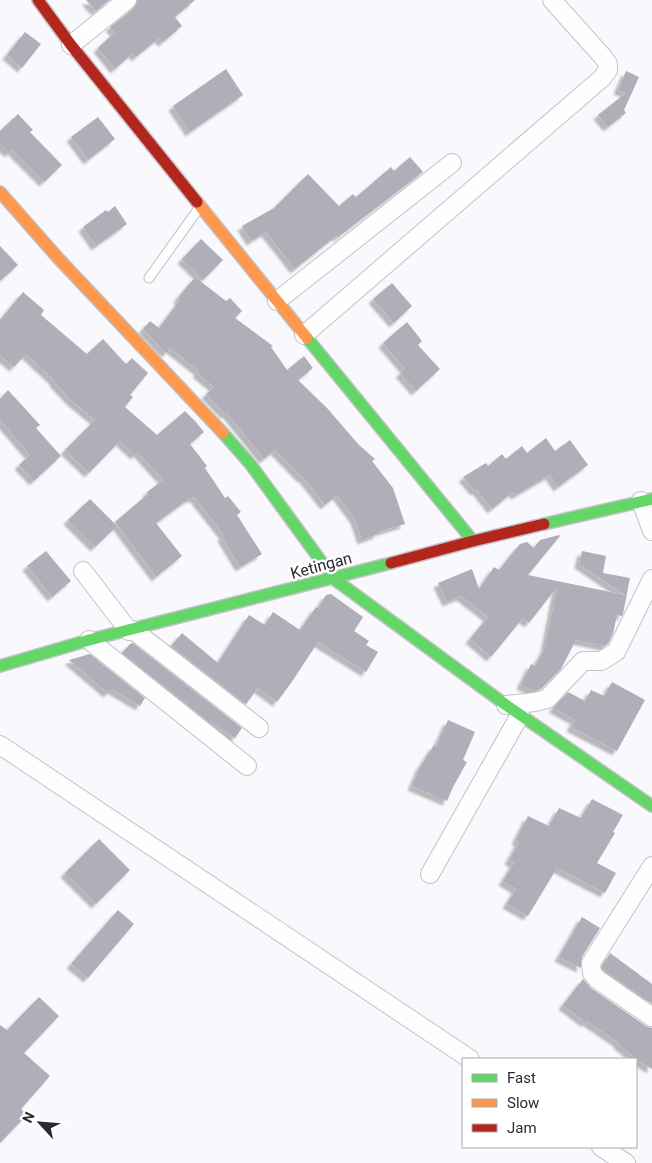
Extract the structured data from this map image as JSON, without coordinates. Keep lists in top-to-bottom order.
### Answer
{
  "streets": {
    "street": ["Ketingan"]
  },
  "legend": ["Fast", "Slow", "Jam"],
  "north": "top left"
}
